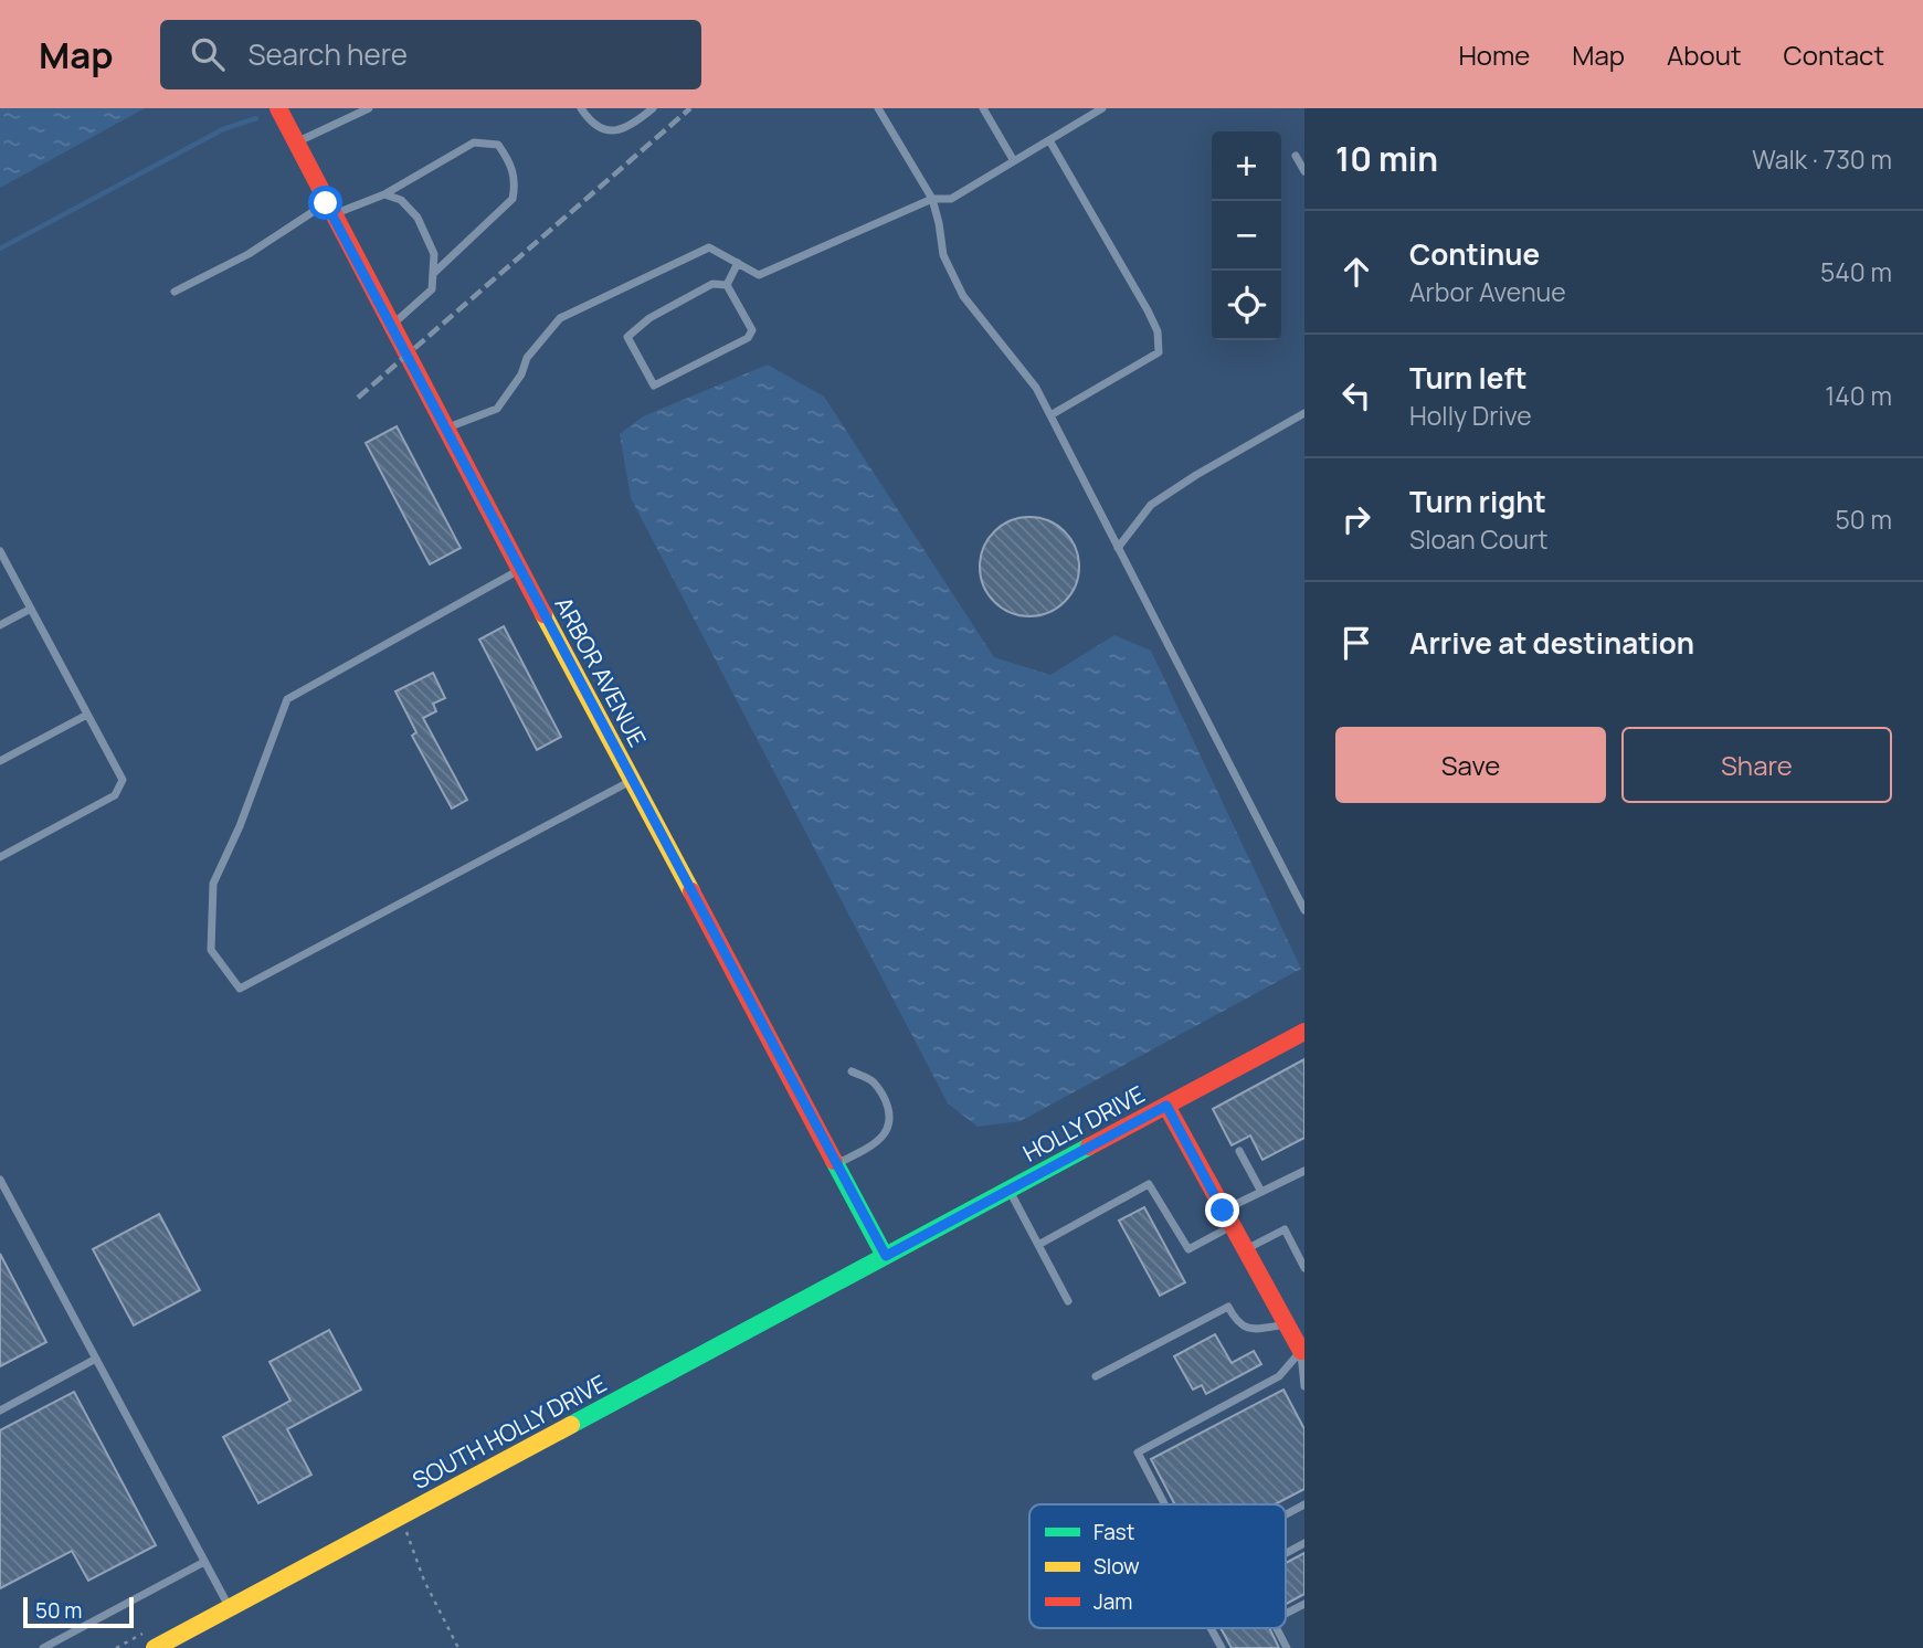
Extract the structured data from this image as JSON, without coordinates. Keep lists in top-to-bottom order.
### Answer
{
  "streets": {
    "street": ["ARBOR AVENUE", "HOLLY DRIVE", "SOUTH HOLLY DRIVE"]
  },
  "crossings": [
    ["ARBOR AVENUE", "HOLLY DRIVE"],
    ["ARBOR AVENUE", "SOUTH HOLLY DRIVE"],
    ["HOLLY DRIVE", "SOUTH HOLLY DRIVE"]
  ],
  "legend": ["Fast", "Slow", "Jam"],
  "scale_bar": "50 m",
  "page": {
    "header": "Map",
    "search": "Search here",
    "nav": [
      "Home",
      "Map",
      "About",
      "Contact"
    ],
    "heading": ["10 min", "Walk · 730 m"],
    "map_buttons": ["+", "−"],
    "list": [
      ["Continue", "Arbor Avenue", "540 m"],
      ["Turn left", "Holly Drive", "140 m"],
      ["Turn right", "Sloan Court", "50 m"],
      "Arrive at destination"
    ],
    "buttons": ["Save", "Share"],
    "scale": "50 m"
  }
}
